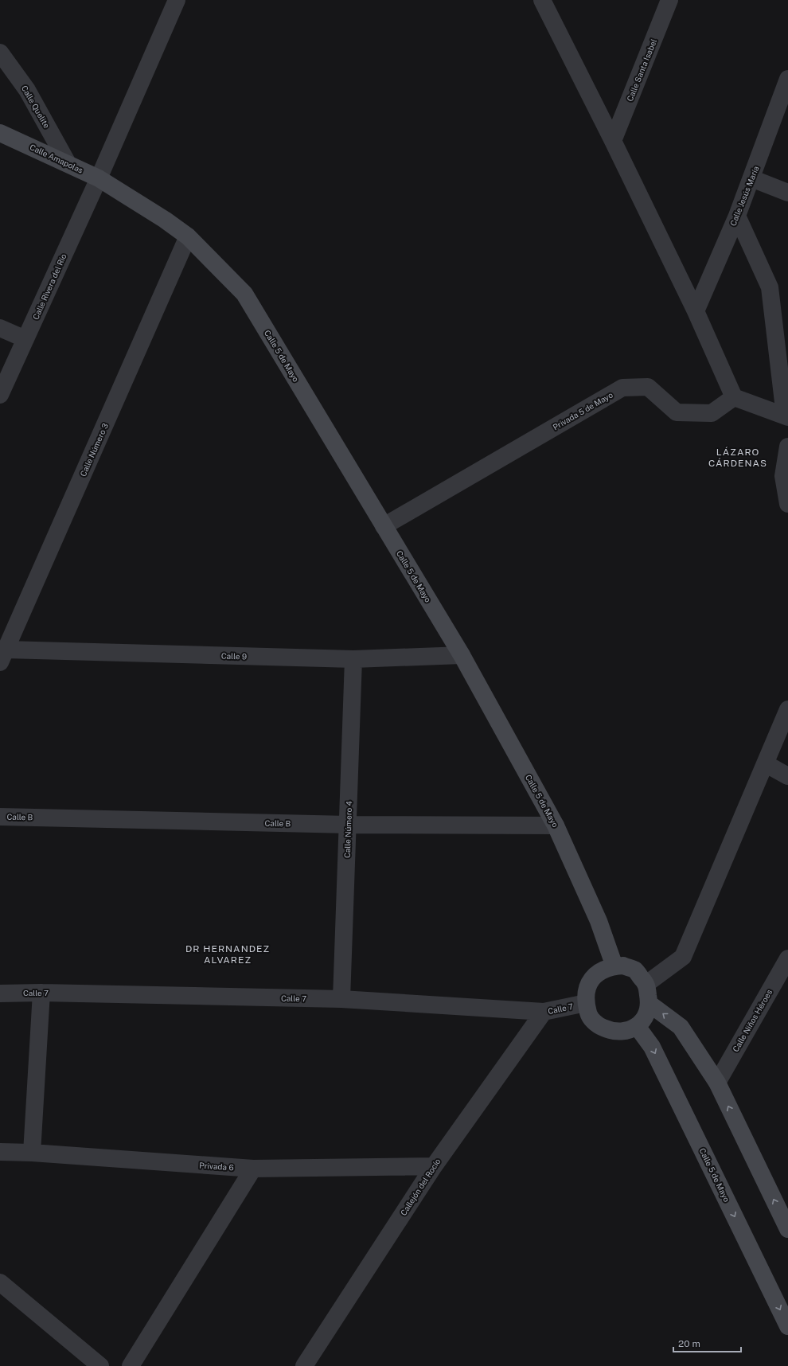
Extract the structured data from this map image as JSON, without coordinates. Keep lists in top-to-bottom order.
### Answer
{
  "streets": {
    "street": [
      "Calle Santa Isabel",
      "Calle Quelite",
      "Calle Amapolas",
      "Calle Jesús María",
      "Calle Rivera del Río",
      "Calle 5 de Mayo",
      "Privada 5 de Mayo",
      "Calle Número 3",
      "Calle 9",
      "Calle B",
      "Calle Número 4",
      "Calle 7",
      "Calle Niños Héroes",
      "Privada 6",
      "Callejón del Rocío"
    ]
  },
  "crossings": [
    ["Calle Quelite", "Calle Amapolas"],
    ["Calle Amapolas", "Calle Rivera del Río"],
    ["Calle Amapolas", "Calle 5 de Mayo"],
    ["Calle 5 de Mayo", "Privada 5 de Mayo"],
    ["Calle 5 de Mayo", "Calle Número 3"],
    ["Calle 5 de Mayo", "Calle 9"],
    ["Calle 5 de Mayo", "Calle B"],
    ["Calle 5 de Mayo", "Calle 7"],
    ["Calle Número 3", "Calle 9"],
    ["Calle 9", "Calle Número 4"],
    ["Calle B", "Calle Número 4"],
    ["Calle Número 4", "Calle 7"],
    ["Calle 7", "Callejón del Rocío"],
    ["Privada 6", "Callejón del Rocío"]
  ],
  "districts": ["LÁZARO CÁRDENAS", "DR HERNANDEZ ALVAREZ"],
  "scale_bar": "20 m"
}
